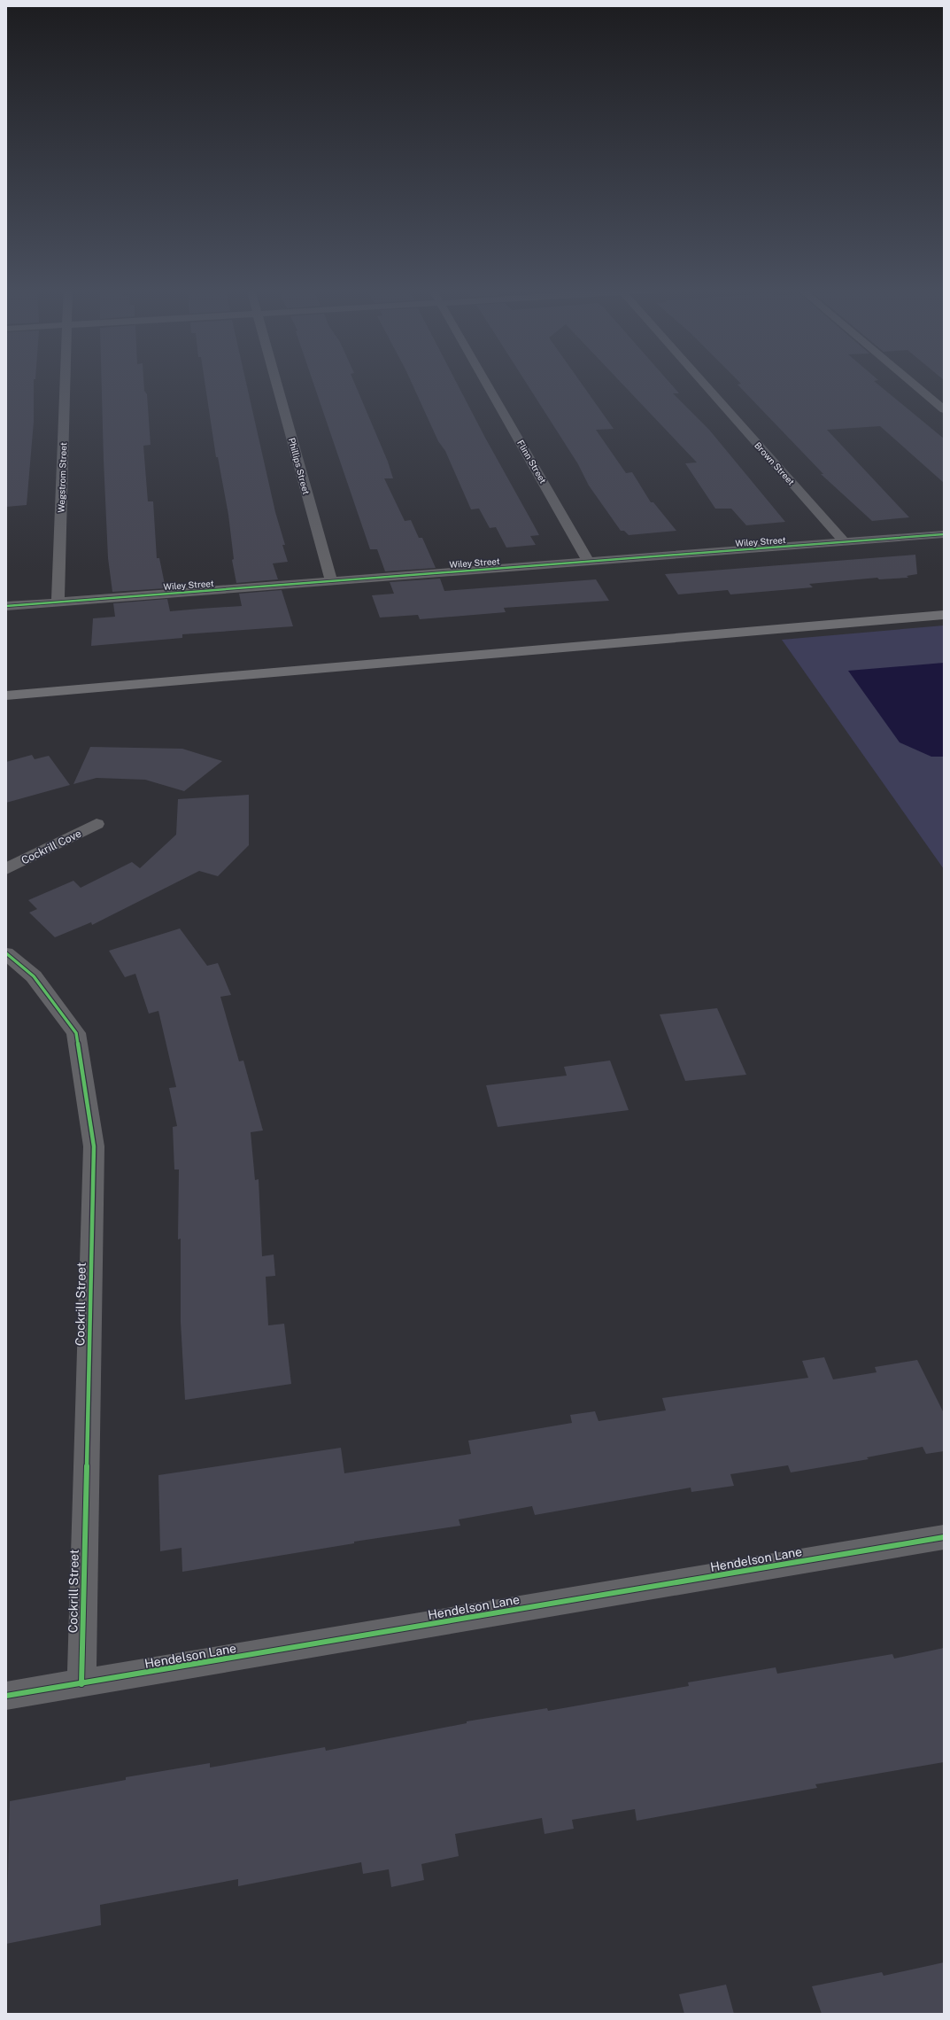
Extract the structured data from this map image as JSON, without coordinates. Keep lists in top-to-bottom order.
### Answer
{
  "streets": {
    "street": [
      "Flinn Street",
      "Brown Street",
      "Phillips Street",
      "Wegstrom Street",
      "Wiley Street",
      "Cockrill Cove",
      "Cockrill Street",
      "Hendelson Lane"
    ]
  },
  "crossings": [
    ["Flinn Street", "Wiley Street"],
    ["Brown Street", "Wiley Street"],
    ["Phillips Street", "Wiley Street"],
    ["Wegstrom Street", "Wiley Street"],
    ["Cockrill Street", "Hendelson Lane"]
  ]
}
